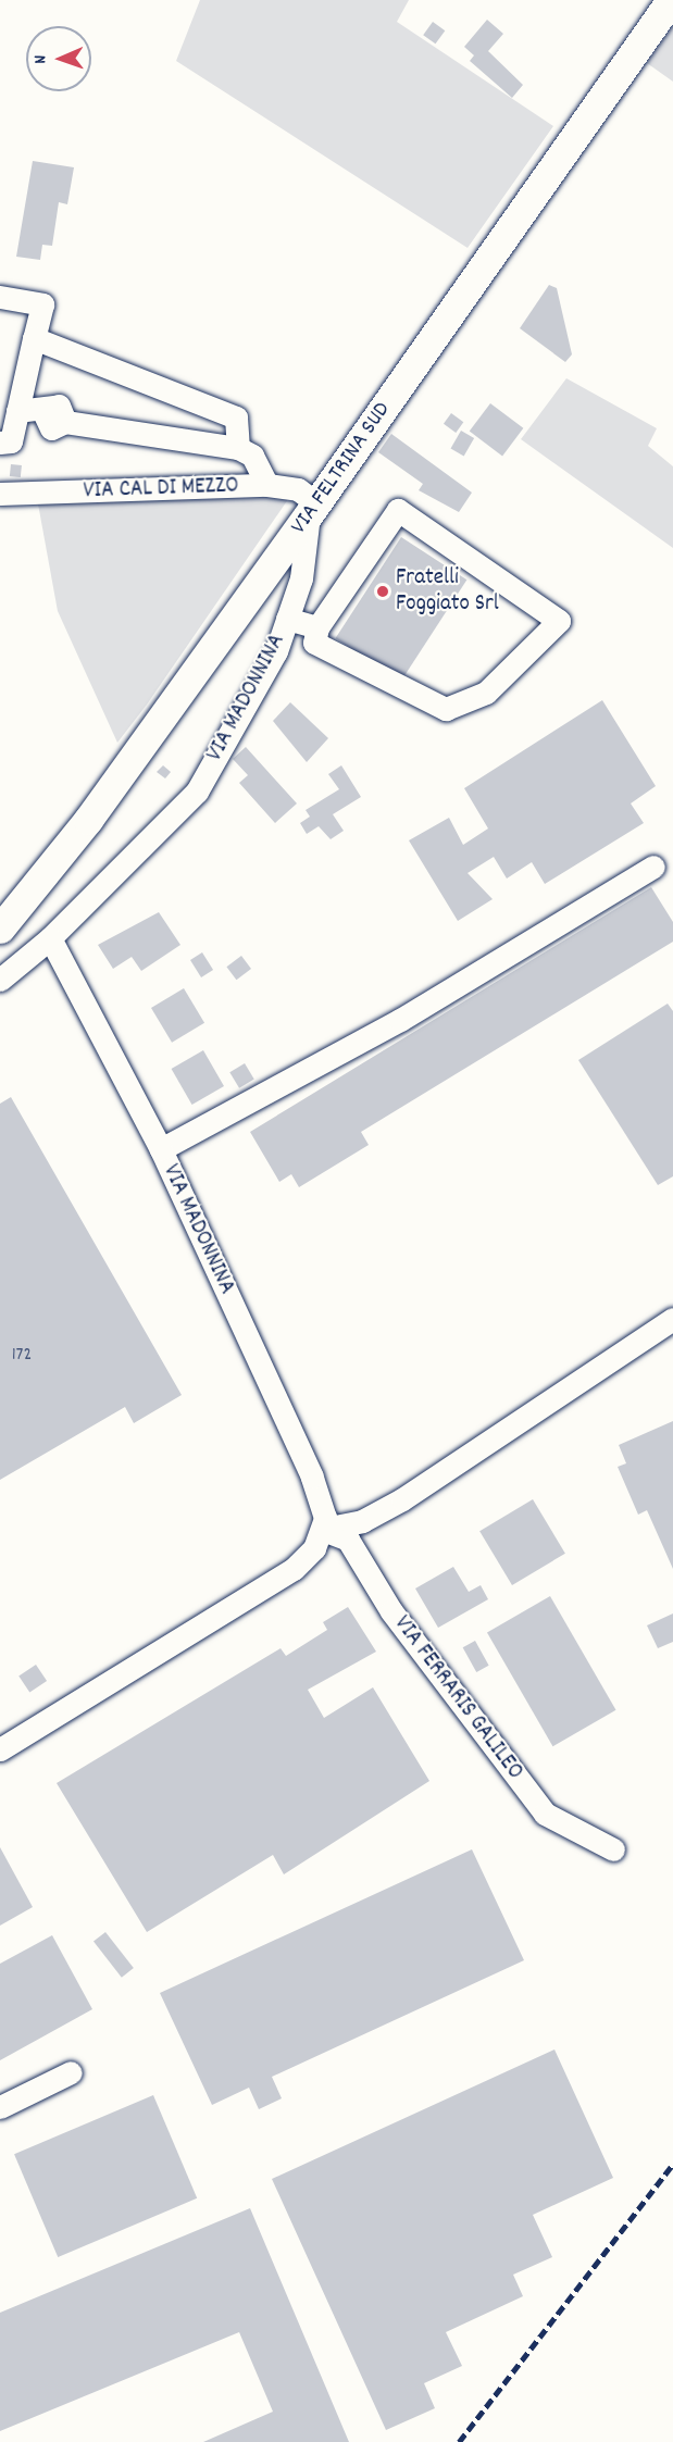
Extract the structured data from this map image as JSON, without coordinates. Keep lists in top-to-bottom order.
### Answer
{
  "streets": {
    "main road": ["VIA FELTRINA SUD"],
    "street": ["VIA CAL DI MEZZO", "VIA MADONNINA", "VIA FERRARIS GALILEO"]
  },
  "crossings": [
    ["VIA FELTRINA SUD", "VIA CAL DI MEZZO"],
    ["VIA FELTRINA SUD", "VIA MADONNINA"],
    ["VIA CAL DI MEZZO", "VIA MADONNINA"],
    ["VIA MADONNINA", "VIA FERRARIS GALILEO"]
  ],
  "places": ["Fratelli Foggiato Srl"],
  "house_numbers": ["172"],
  "north": "left"
}
